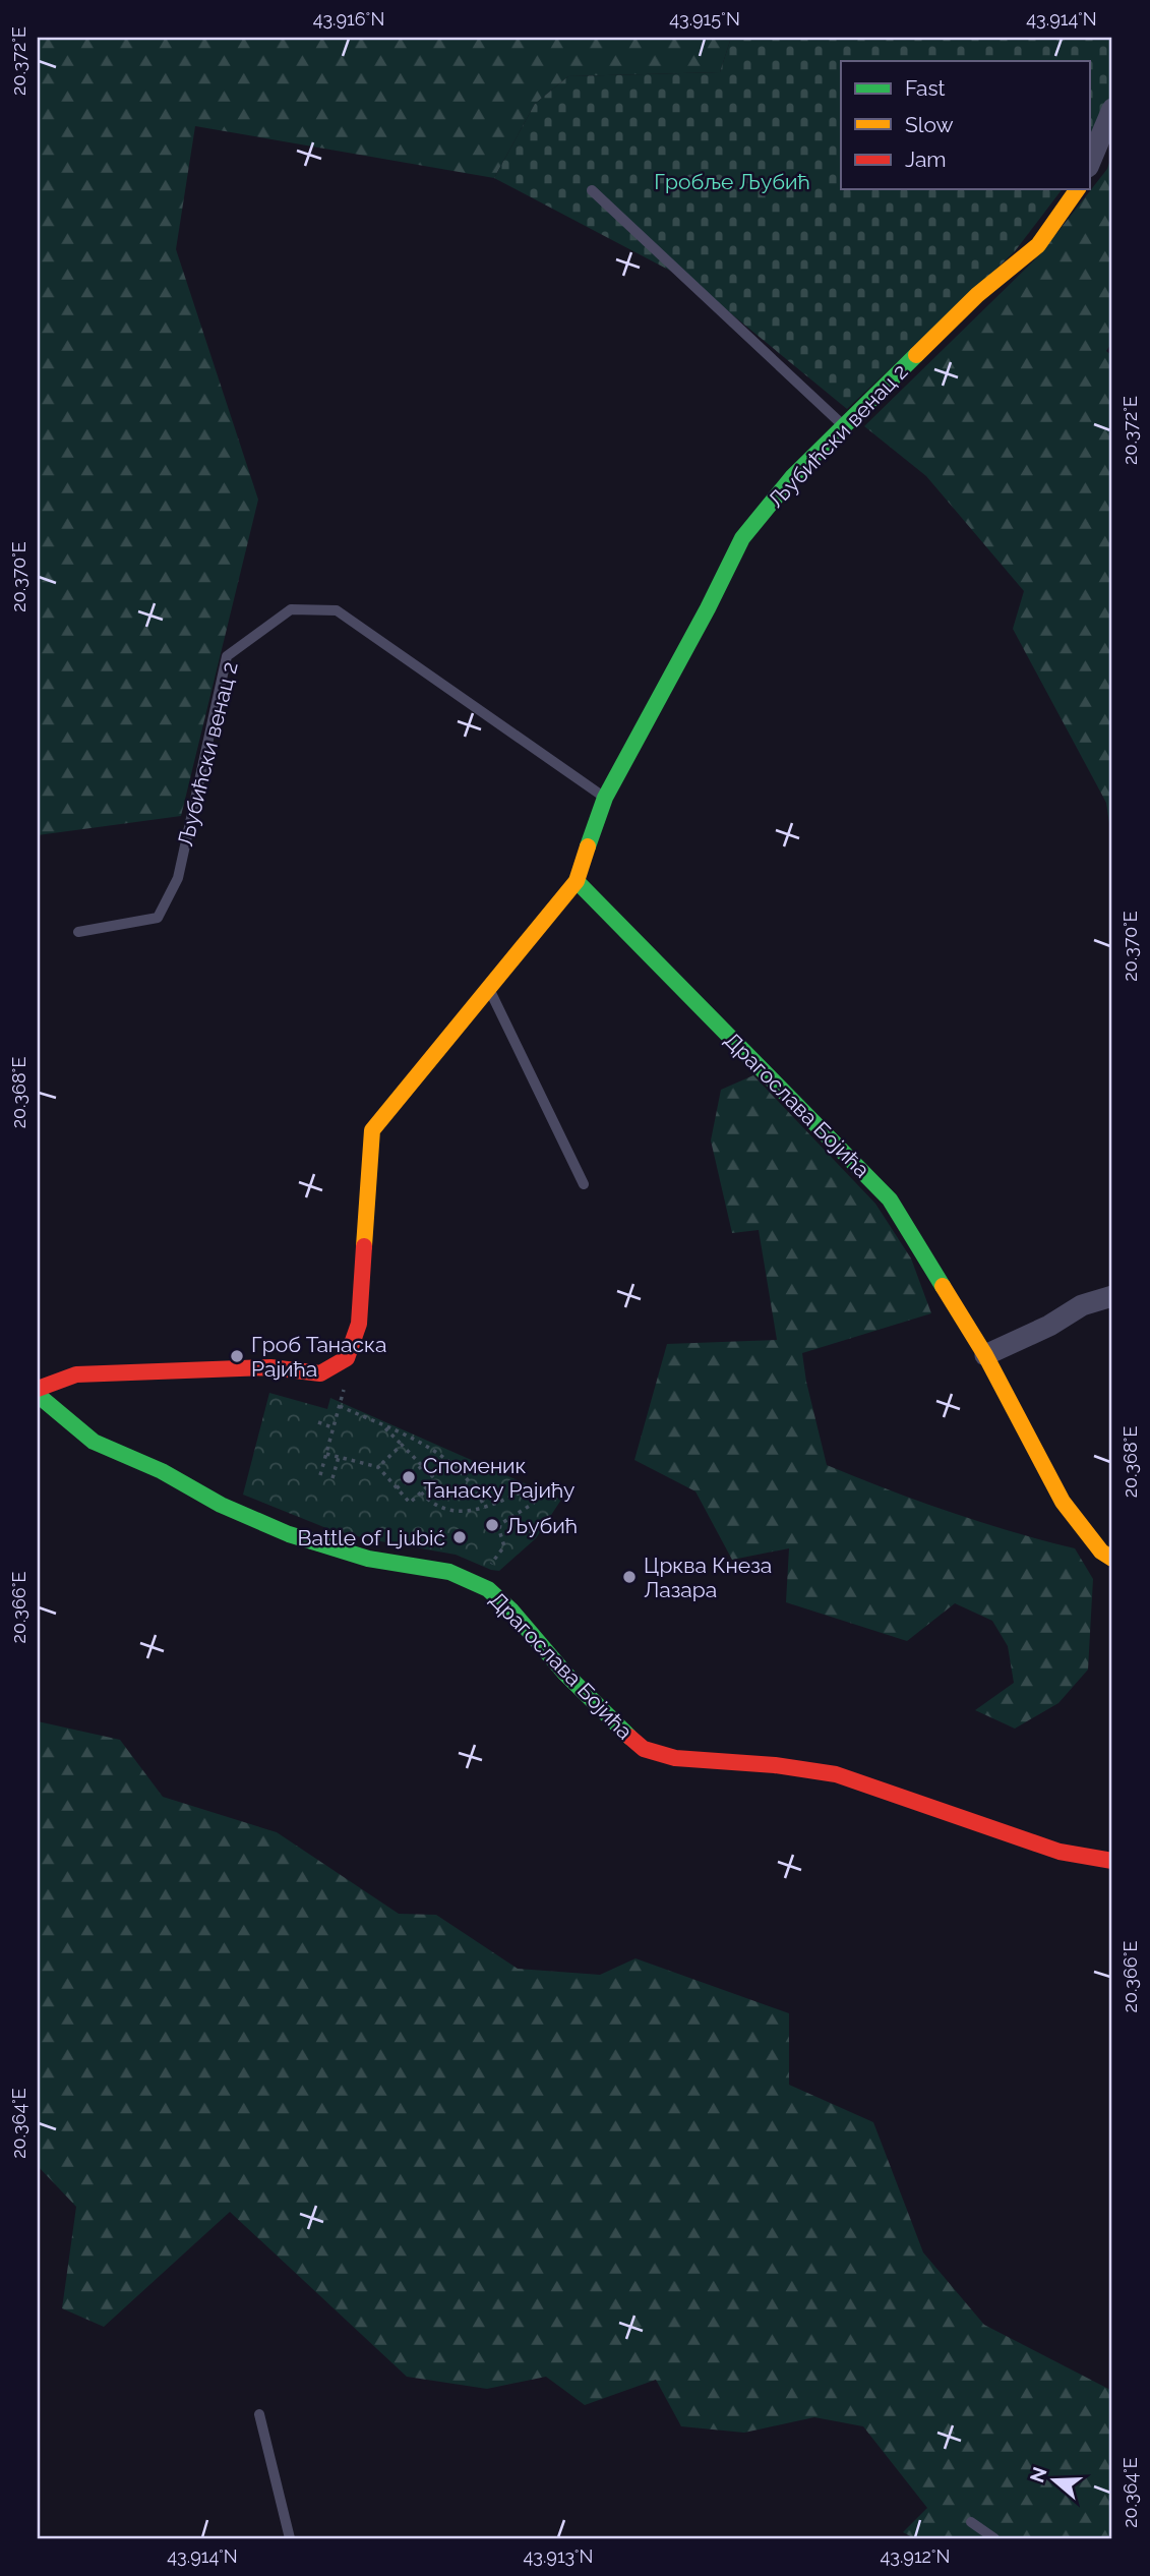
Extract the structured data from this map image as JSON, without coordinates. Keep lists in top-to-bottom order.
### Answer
{
  "streets": {
    "street": ["Љубићски венац 2", "Драгослава Бојића"]
  },
  "crossings": [
    ["Љубићски венац 2", "Драгослава Бојића"]
  ],
  "parks": ["Гробље Љубић"],
  "places": [
    "Гроб Танаска Рајића",
    "Споменик Танаску Рајићу",
    "Љубић",
    "Battle of Ljubić",
    "Црква Кнеза Лазара"
  ],
  "legend": ["Fast", "Slow", "Jam"],
  "north": "left",
  "coordinates": [
    "43.916°N",
    "43.915°N",
    "43.914°N",
    "20.372°E",
    "20.370°E",
    "20.368°E",
    "20.366°E",
    "20.364°E",
    "43.913°N",
    "43.912°N"
  ]
}
